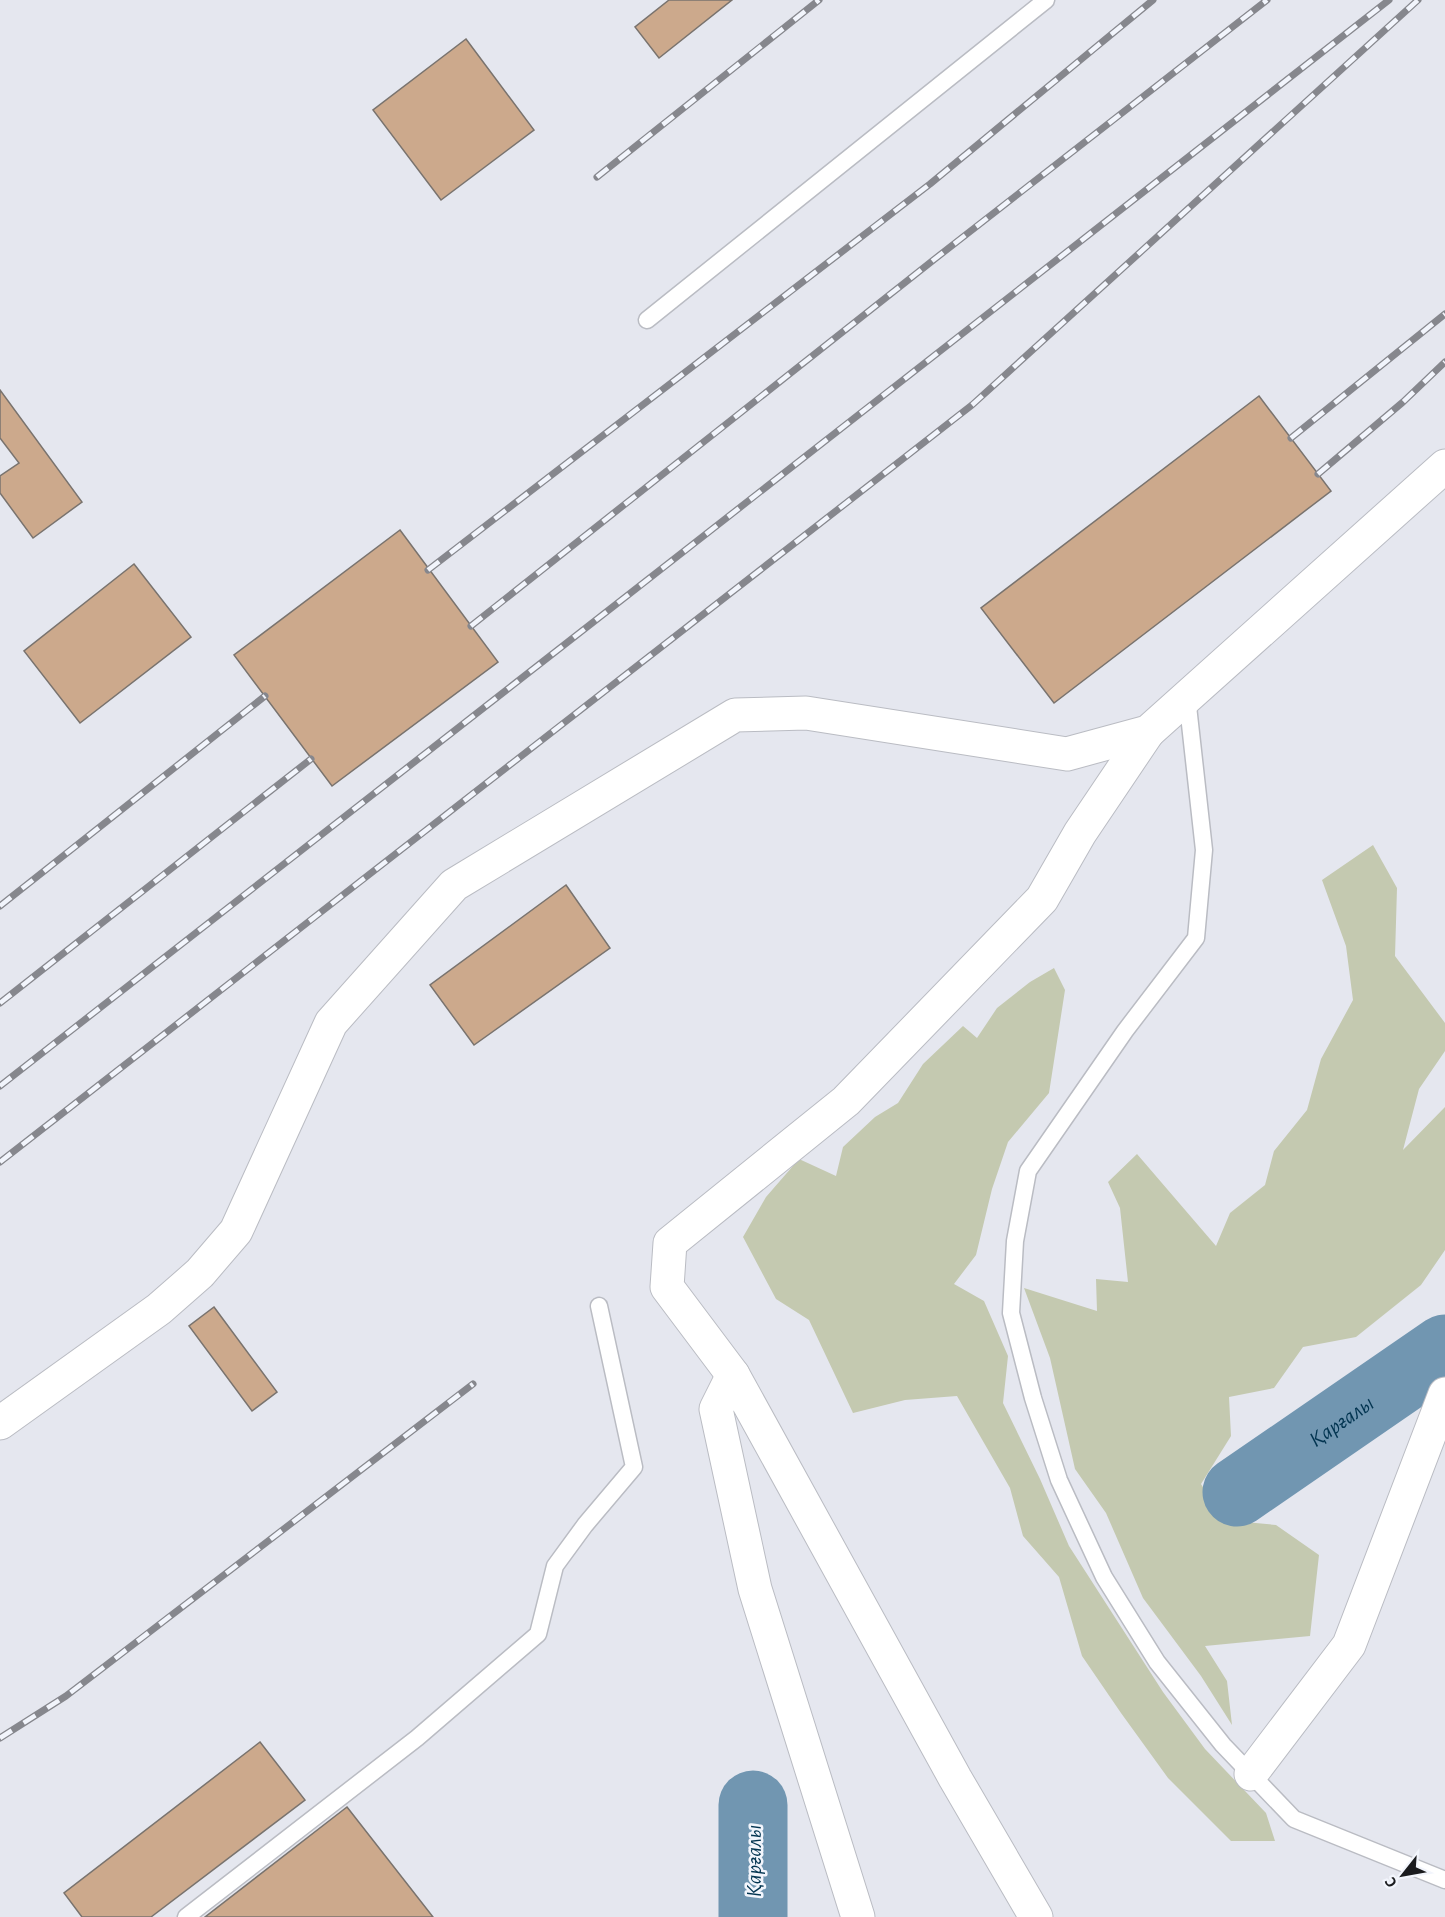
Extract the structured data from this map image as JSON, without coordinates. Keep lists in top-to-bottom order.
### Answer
{
  "water": ["Қарғалы"],
  "north": "bottom left"
}
